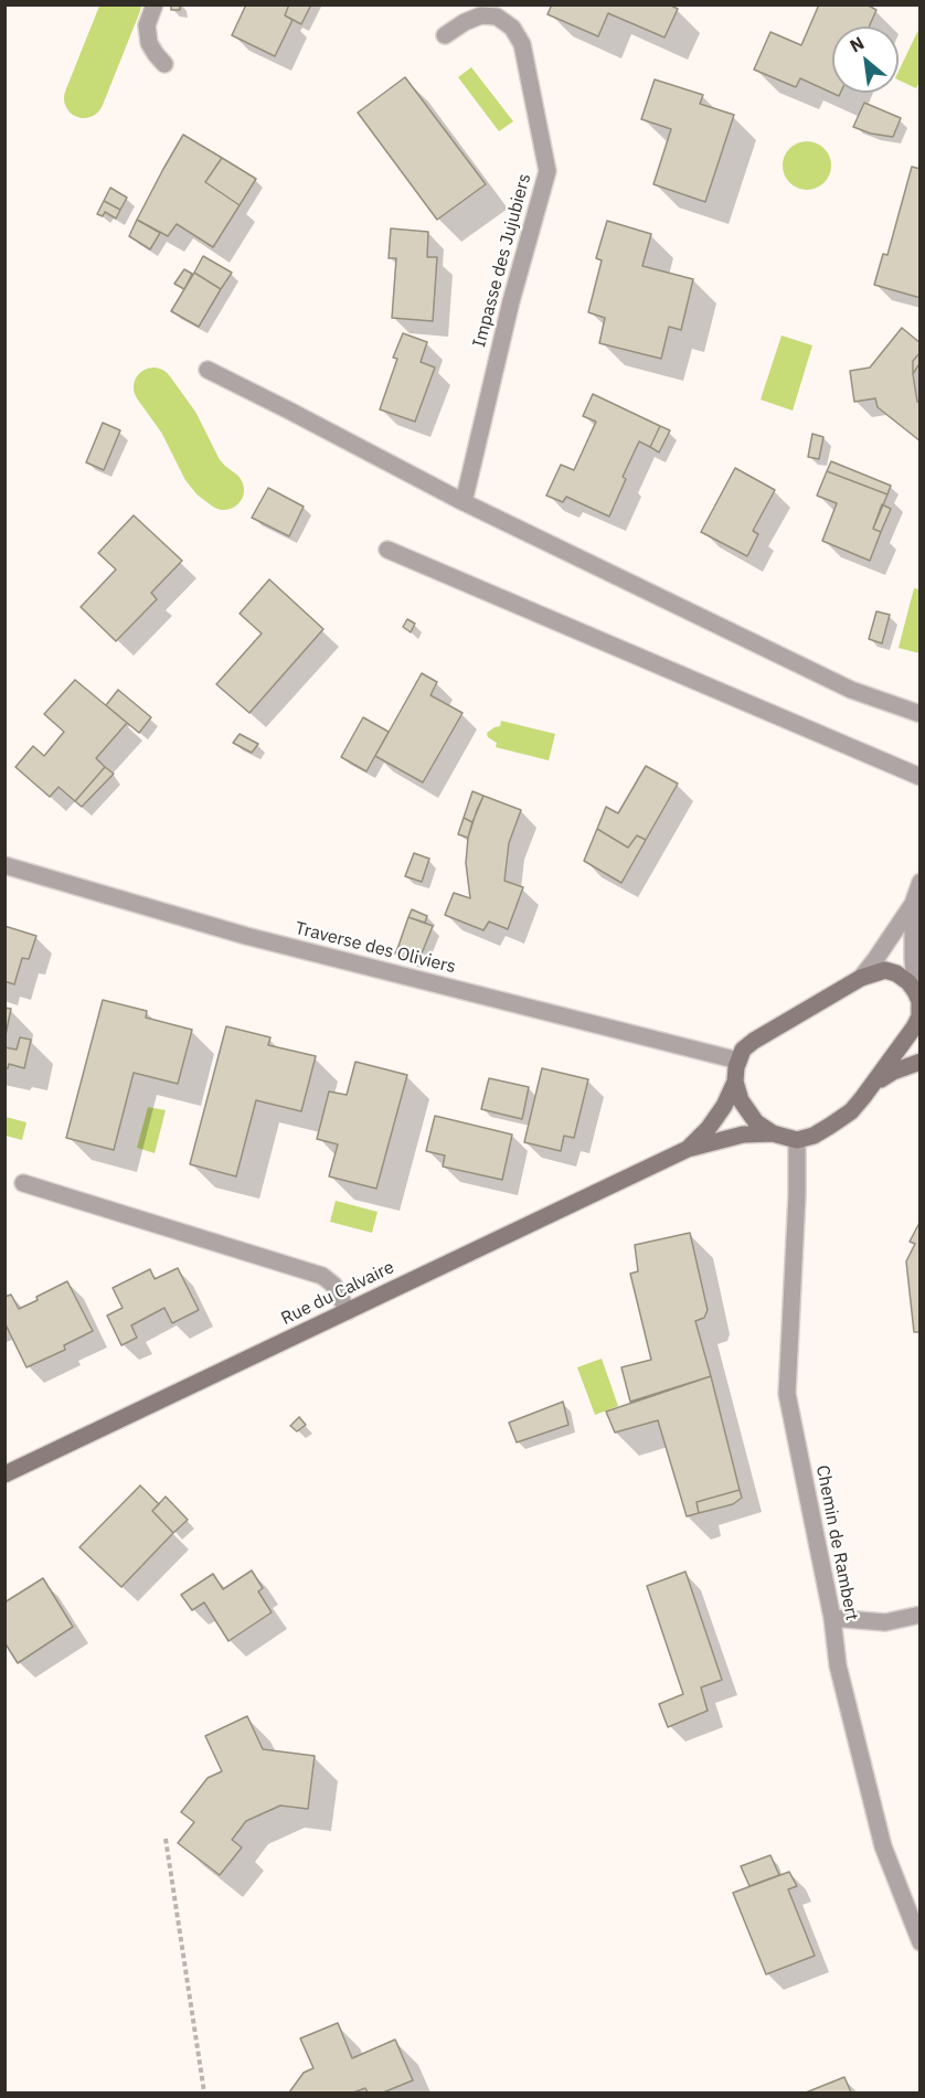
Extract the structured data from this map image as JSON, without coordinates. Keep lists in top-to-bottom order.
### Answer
{
  "streets": {
    "street": [
      "Impasse des Jujubiers",
      "Traverse des Oliviers",
      "Rue du Calvaire",
      "Chemin de Rambert"
    ]
  },
  "north": "top left"
}
